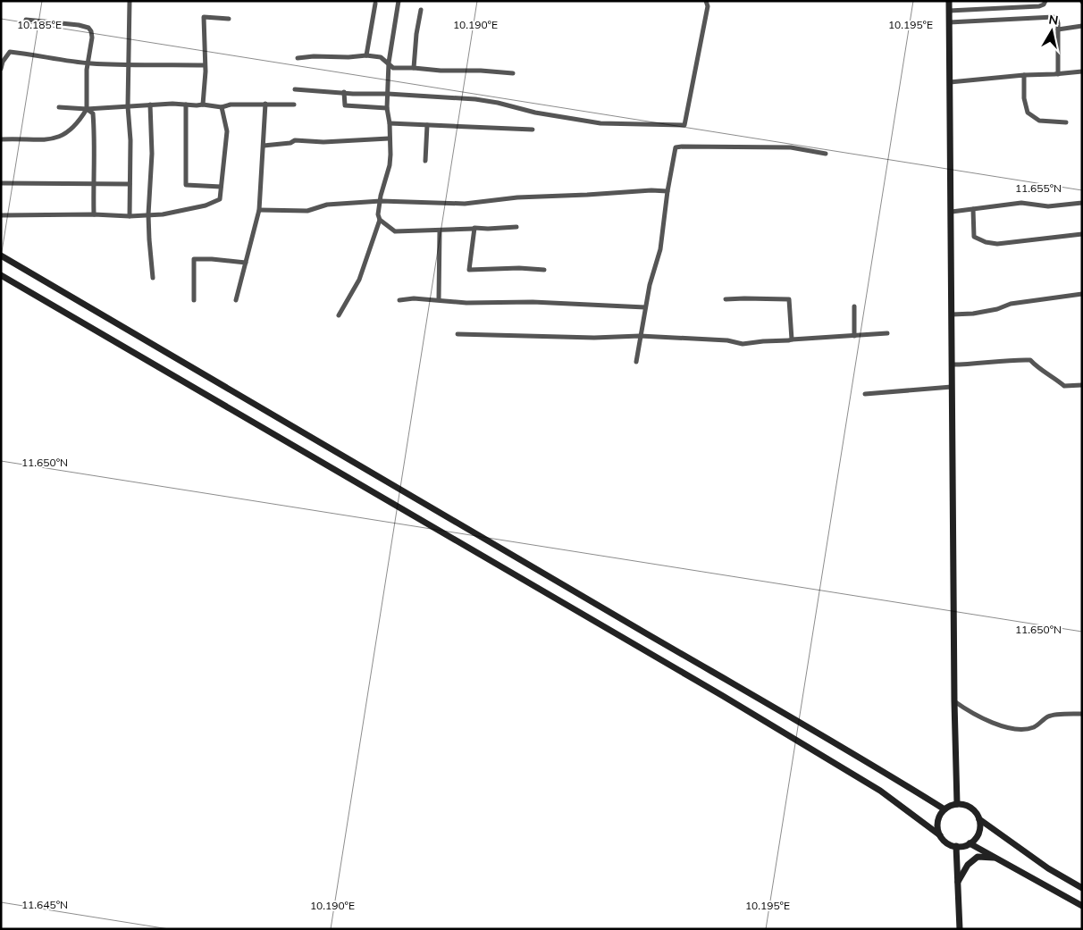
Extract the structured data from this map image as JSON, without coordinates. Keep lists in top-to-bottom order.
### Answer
{
  "north": "top",
  "coordinates": [
    "10.185°E",
    "10.190°E",
    "10.195°E",
    "11.655°N",
    "11.650°N",
    "11.645°N"
  ]
}
